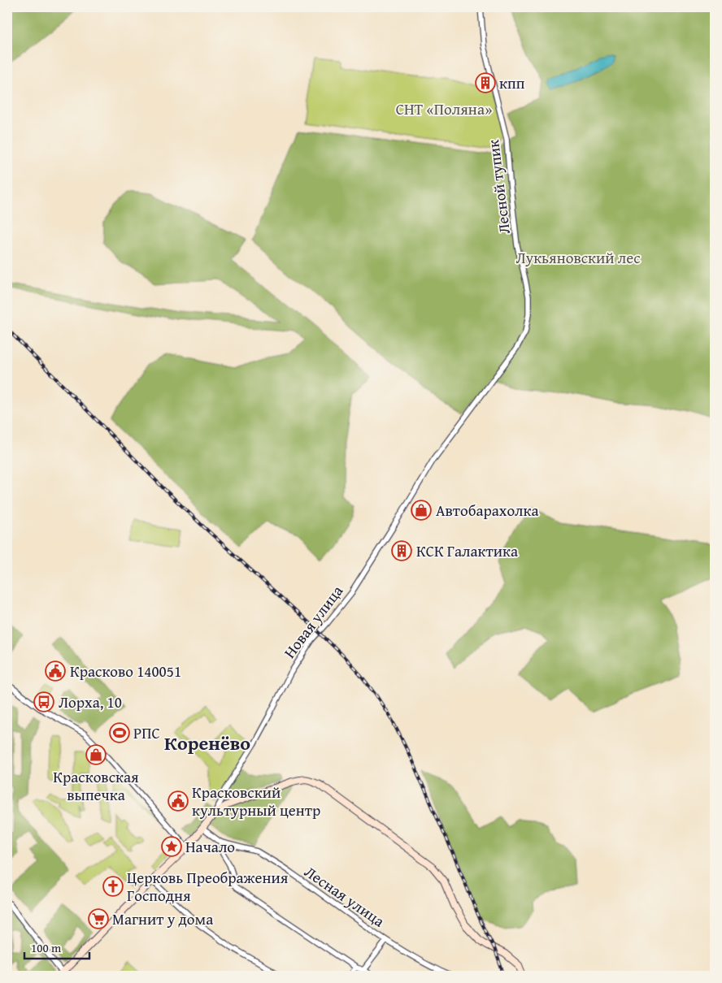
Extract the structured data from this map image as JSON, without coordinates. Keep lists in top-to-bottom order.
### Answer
{
  "streets": {
    "main road": ["Новая улица"],
    "street": ["Лесной тупик", "Лесная улица"]
  },
  "crossings": [
    ["Лесной тупик", "Новая улица"],
    ["Новая улица", "Лесная улица"]
  ],
  "districts": ["Коренёво"],
  "parks": ["СНТ «Поляна»", "Лукьяновский лес"],
  "places": {
    "building": ["кпп", "КСК Галактика"],
    "shop": ["Автобарахолка", "Красковская выпечка"],
    "public building": ["Красково 140051", "Красковский культурный центр"],
    "bus stop": ["Лорха, 10"],
    "sports": ["РПС"],
    "place": ["Начало"],
    "church": ["Церковь Преображения Господня"],
    "supermarket": ["Магнит у дома"]
  },
  "scale_bar": "100 m"
}
